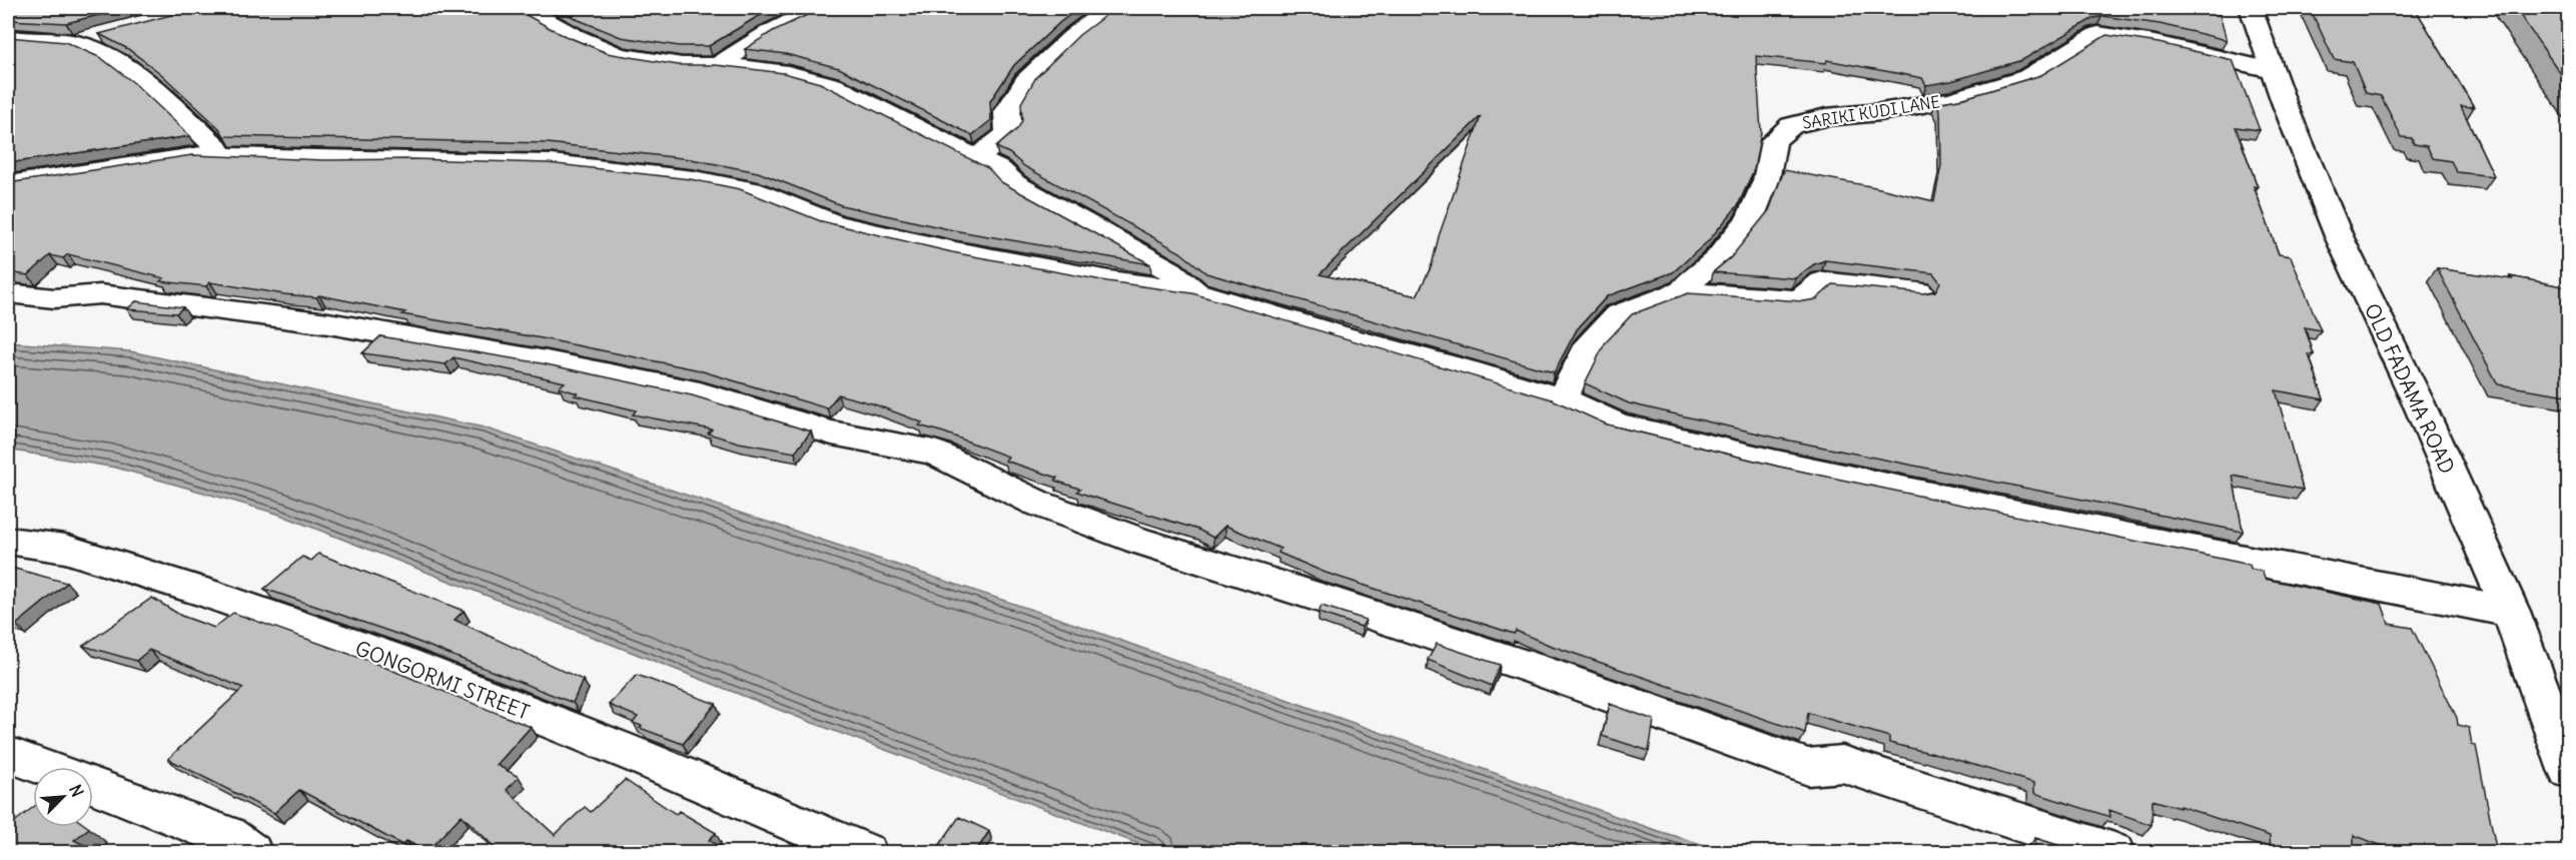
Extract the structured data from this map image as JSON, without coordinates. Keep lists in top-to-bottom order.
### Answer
{
  "streets": {
    "street": ["SARIKI KUDI LANE", "OLD FADAMA ROAD", "GONGORMI STREET"]
  },
  "crossings": [
    ["SARIKI KUDI LANE", "OLD FADAMA ROAD"]
  ],
  "north": "top right"
}
